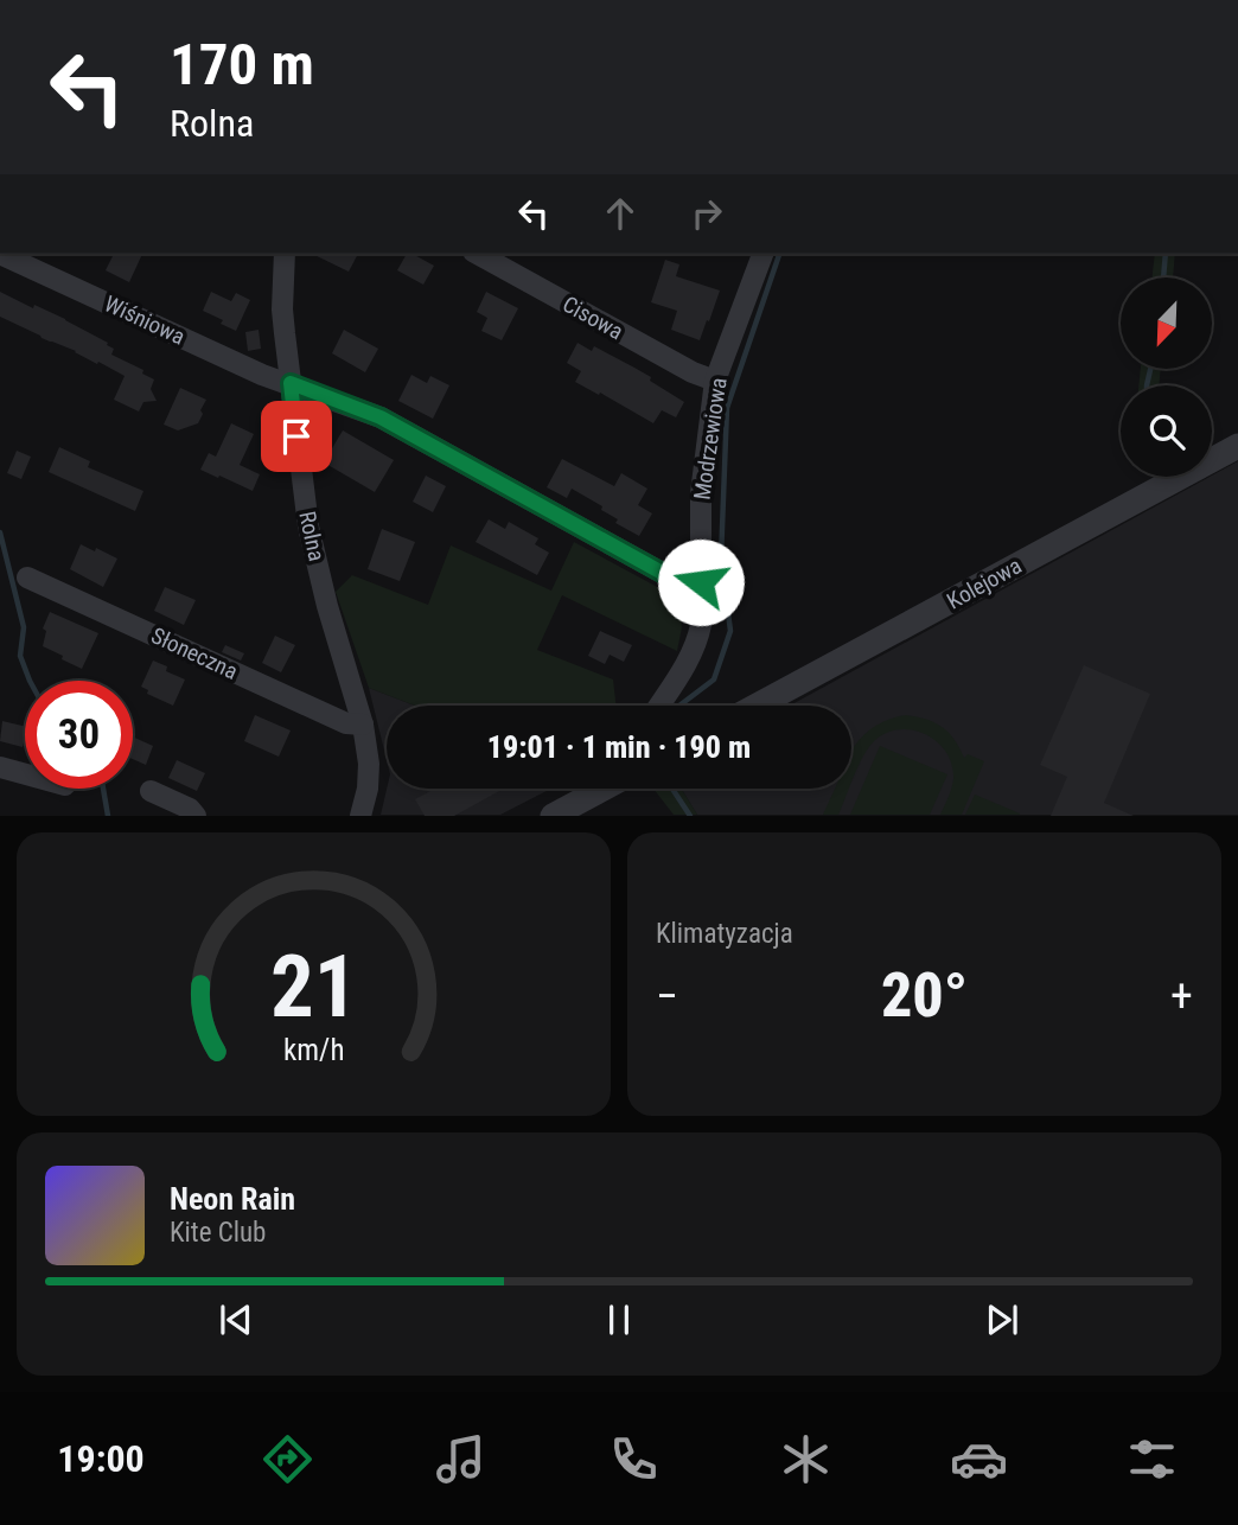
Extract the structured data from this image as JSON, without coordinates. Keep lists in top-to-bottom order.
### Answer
{
  "streets": {
    "street": [
      "Cisowa",
      "Wiśniowa",
      "Modrzewiowa",
      "Rolna",
      "Kolejowa",
      "Słoneczna"
    ]
  },
  "crossings": [
    ["Cisowa", "Modrzewiowa"],
    ["Wiśniowa", "Modrzewiowa"],
    ["Wiśniowa", "Rolna"],
    ["Rolna", "Słoneczna"]
  ],
  "north": "bottom left",
  "page": {
    "turn": ["170 m", "Rolna"],
    "limit": "30",
    "trip": "19:01 · 1 min · 190 m",
    "tile": "Klimatyzacja",
    "heat": ["−", "20°", "+"],
    "song": ["Neon Rain", "Kite Club"],
    "tabs": "19:00",
    "gauge": ["21", "km/h"]
  }
}
